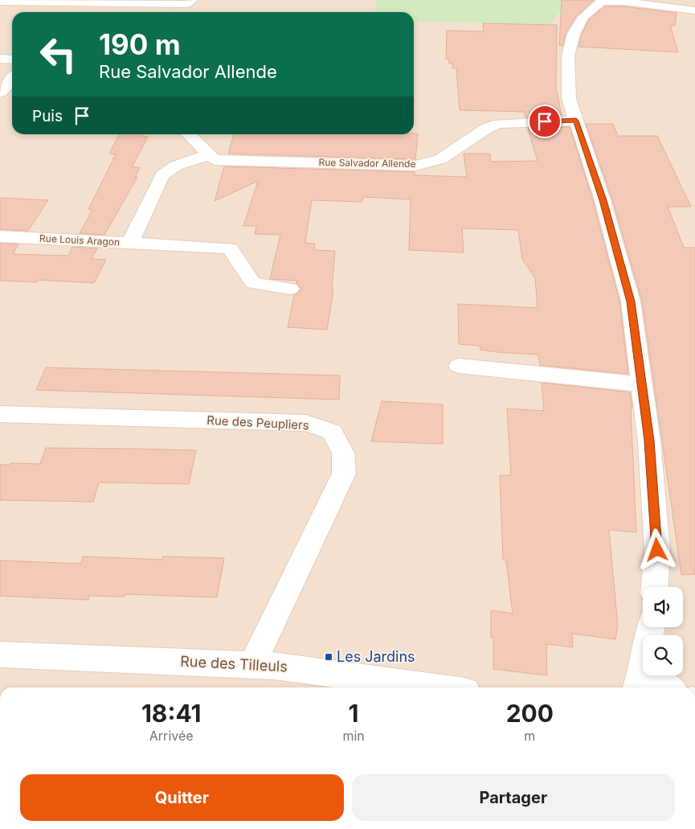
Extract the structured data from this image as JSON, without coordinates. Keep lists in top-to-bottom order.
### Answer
{
  "streets": {
    "street": [
      "Rue Salvador Allende",
      "Rue Louis Aragon",
      "Rue des Peupliers",
      "Rue des Tilleuls"
    ]
  },
  "crossings": [
    ["Rue Salvador Allende", "Rue Louis Aragon"],
    ["Rue des Peupliers", "Rue des Tilleuls"]
  ],
  "places": {
    "transit": ["Les Jardins"]
  },
  "page": {
    "turn": ["190 m", "Rue Salvador Allende"],
    "then": "Puis",
    "eta": [
      "18:41",
      "Arrivée",
      "1",
      "min",
      "200",
      "m"
    ],
    "buttons": ["Quitter", "Partager"]
  }
}
